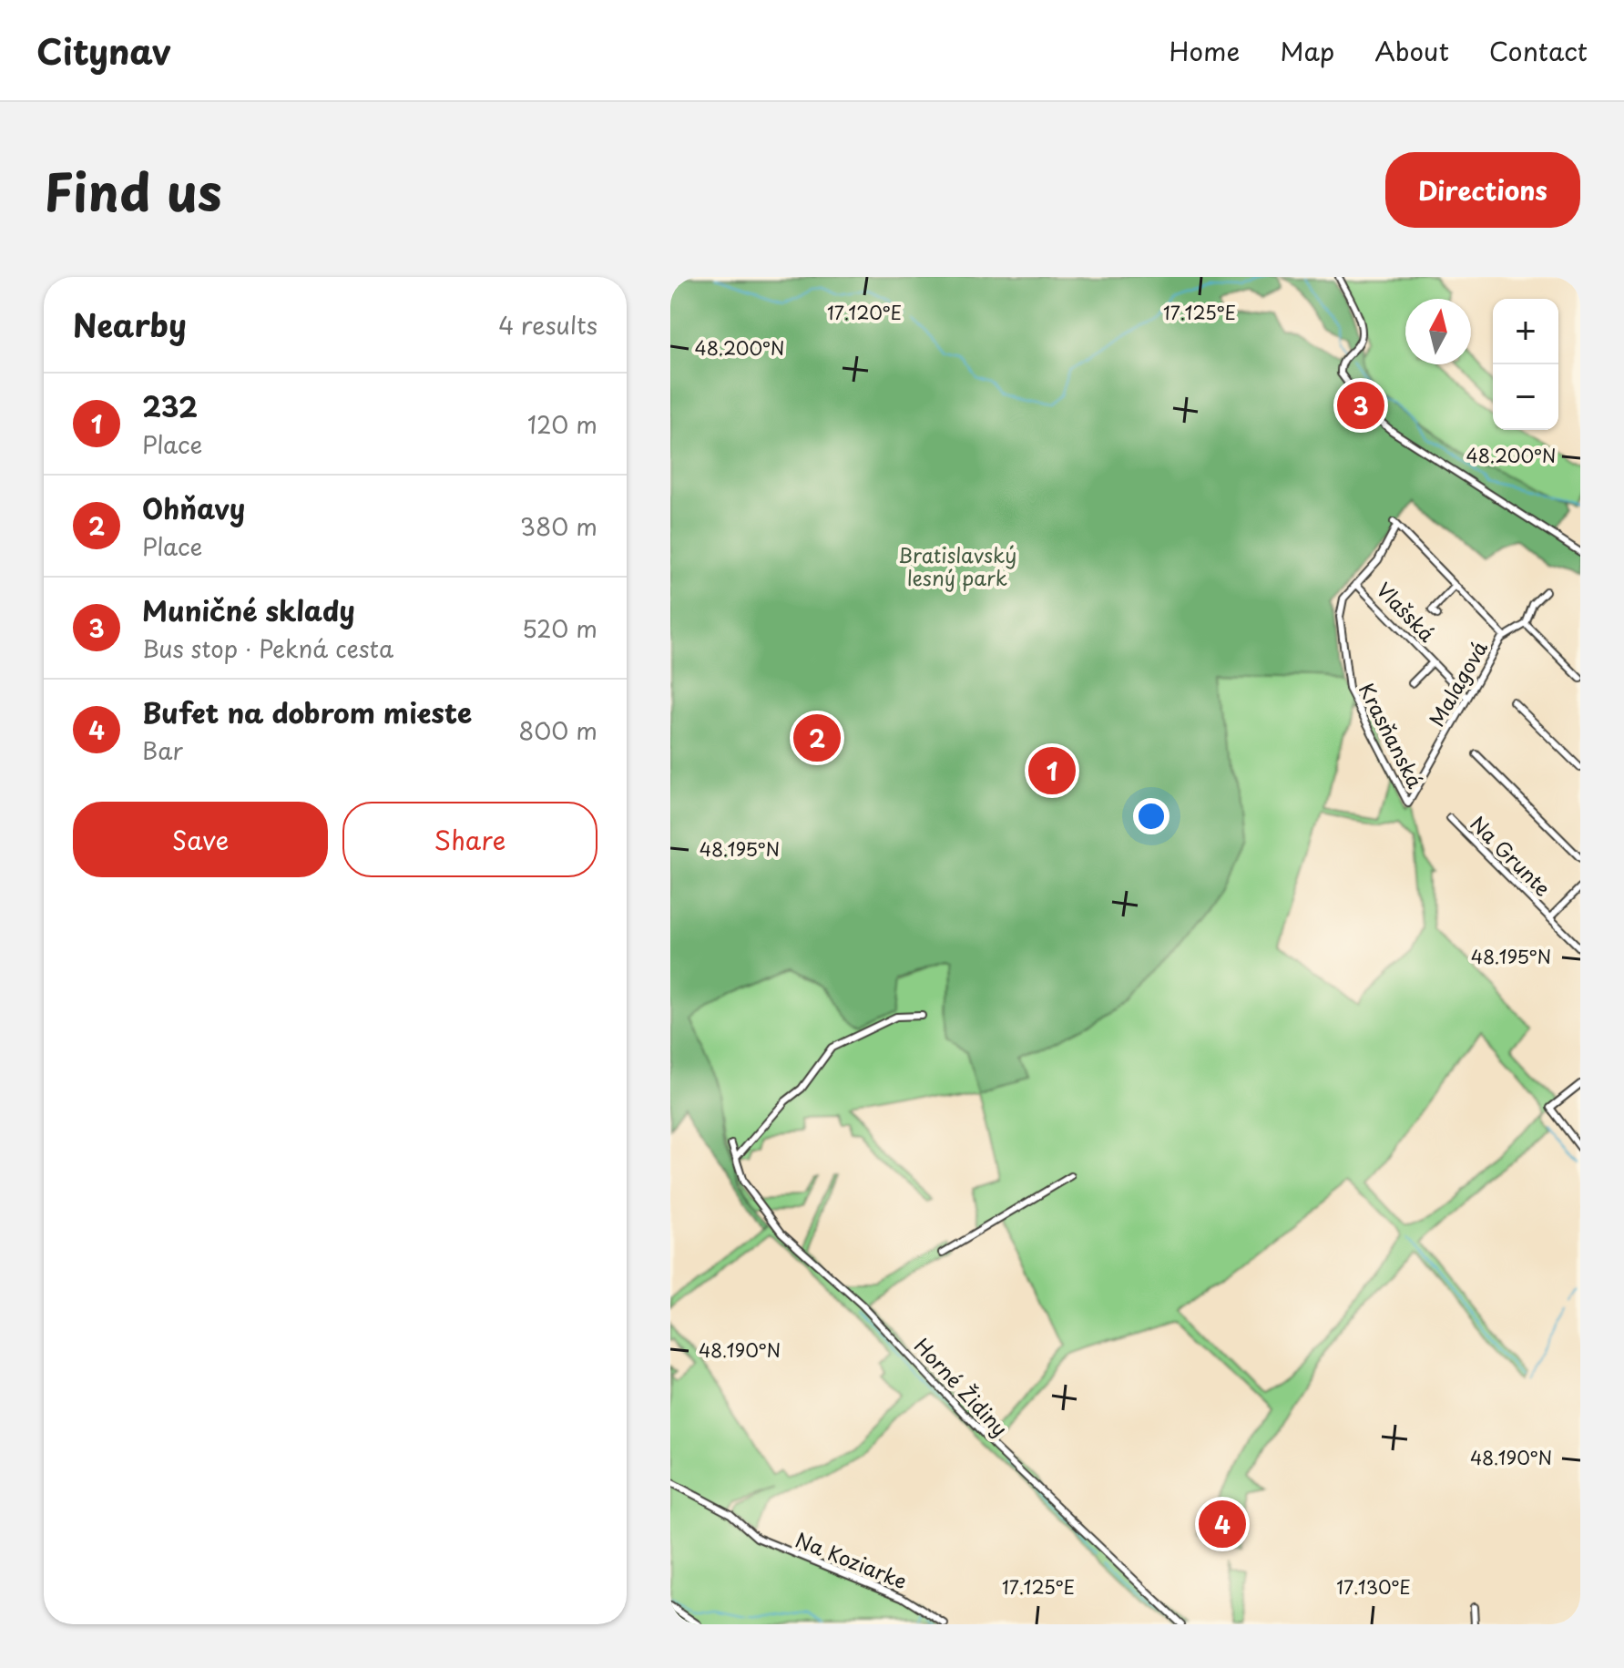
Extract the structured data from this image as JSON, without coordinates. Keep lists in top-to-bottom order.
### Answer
{
  "streets": {
    "street": [
      "Vlašská",
      "Malagová",
      "Krasňanská",
      "Na Grunte",
      "Horné Židiny",
      "Na Koziarke"
    ]
  },
  "crossings": [
    ["Vlašská", "Malagová"],
    ["Vlašská", "Krasňanská"],
    ["Malagová", "Krasňanská"]
  ],
  "parks": ["Bratislavský lesný park"],
  "north": "top",
  "page": {
    "header": "Citynav",
    "nav": [
      "Home",
      "Map",
      "About",
      "Contact"
    ],
    "title": "Find us",
    "buttons": [
      "Directions",
      ["Save", "Share"]
    ],
    "heading": ["Nearby", "4 results"],
    "map_buttons": ["+", "−"],
    "list": [
      {
        "mark": "1",
        "name": "232",
        "note": "Place",
        "value": "120 m"
      },
      {
        "mark": "2",
        "name": "Ohňavy",
        "note": "Place",
        "value": "380 m"
      },
      {
        "mark": "3",
        "name": "Muničné sklady",
        "note": "Bus stop · Pekná cesta",
        "value": "520 m"
      },
      {
        "mark": "4",
        "name": "Bufet na dobrom mieste",
        "note": "Bar",
        "value": "800 m"
      }
    ],
    "pins": [
      "3",
      "2",
      "1",
      "4"
    ]
  },
  "coordinates": [
    "17.120°E",
    "17.125°E",
    "48.200°N",
    "48.195°N",
    "48.190°N",
    "17.130°E"
  ]
}
